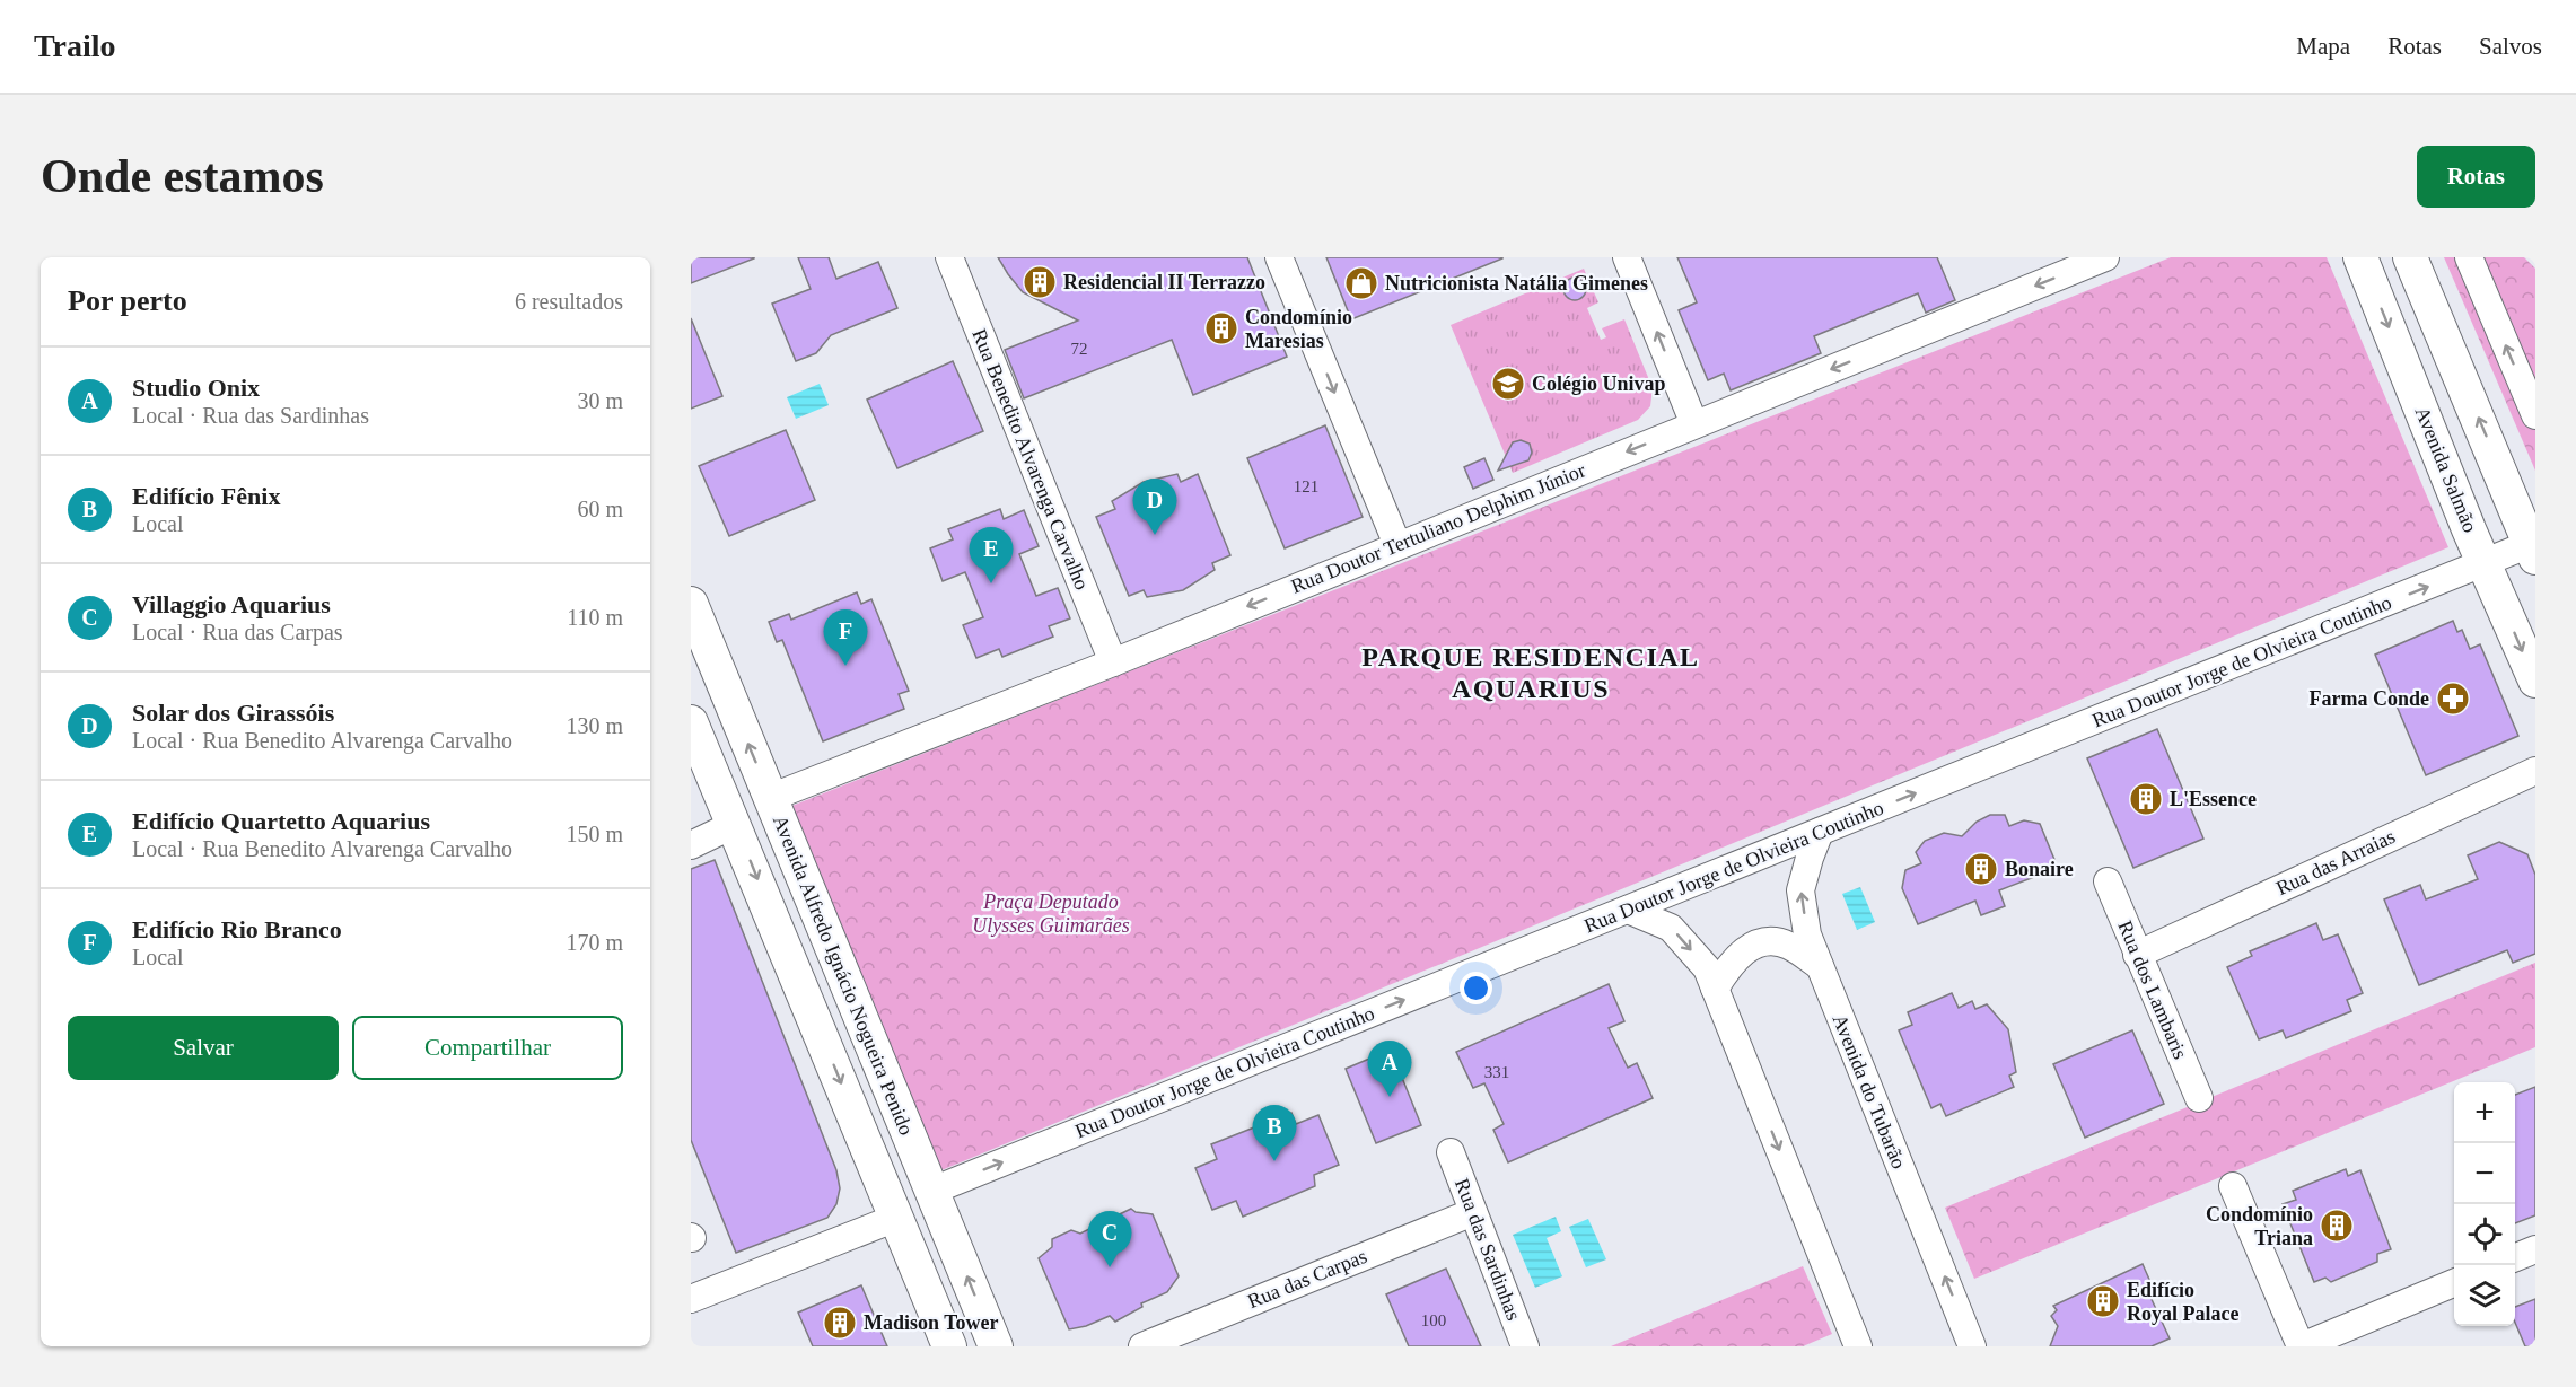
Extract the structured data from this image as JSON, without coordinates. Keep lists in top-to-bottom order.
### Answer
{
  "streets": {
    "street": [
      "Rua Benedito Alvarenga Carvalho",
      "Avenida Salmão",
      "Rua Doutor Tertuliano Delphim Júnior",
      "Rua Doutor Jorge de Olvieira Coutinho",
      "Rua das Arraias",
      "Avenida Alfredo Ignácio Nogueira Penido",
      "Rua dos Lambaris",
      "Avenida do Tubarão",
      "Rua das Sardinhas",
      "Rua das Carpas"
    ]
  },
  "crossings": [
    ["Rua Benedito Alvarenga Carvalho", "Rua Doutor Tertuliano Delphim Júnior"],
    ["Avenida Salmão", "Rua Doutor Jorge de Olvieira Coutinho"],
    ["Rua Doutor Tertuliano Delphim Júnior", "Avenida Alfredo Ignácio Nogueira Penido"],
    ["Rua Doutor Jorge de Olvieira Coutinho", "Avenida Alfredo Ignácio Nogueira Penido"],
    ["Rua Doutor Jorge de Olvieira Coutinho", "Avenida do Tubarão"],
    ["Rua das Arraias", "Rua dos Lambaris"],
    ["Rua das Sardinhas", "Rua das Carpas"]
  ],
  "one_way": ["Rua Doutor Tertuliano Delphim Júnior", "Rua Doutor Jorge de Olvieira Coutinho"],
  "districts": ["PARQUE RESIDENCIAL AQUARIUS"],
  "parks": ["Praça Deputado Ulysses Guimarães"],
  "places": {
    "building": [
      "Residencial II Terrazzo",
      "Condomínio Maresias",
      "L'Essence",
      "Bonaire",
      "Condomínio Triana",
      "Edifício Royal Palace",
      "Madison Tower"
    ],
    "shop": ["Nutricionista Natália Gimenes"],
    "school or university": ["Colégio Univap"],
    "pharmacy": ["Farma Conde"]
  },
  "house_numbers": [
    "72",
    "121",
    "331",
    "100"
  ],
  "page": {
    "header": "Trailo",
    "nav": ["Mapa", "Rotas", "Salvos"],
    "buttons": [
      "Rotas",
      ["Salvar", "Compartilhar"]
    ],
    "title": "Onde estamos",
    "heading": ["Por perto", "6 resultados"],
    "list": [
      {
        "mark": "A",
        "name": "Studio Onix",
        "note": "Local · Rua das Sardinhas",
        "value": "30 m"
      },
      {
        "mark": "B",
        "name": "Edifício Fênix",
        "note": "Local",
        "value": "60 m"
      },
      {
        "mark": "C",
        "name": "Villaggio Aquarius",
        "note": "Local · Rua das Carpas",
        "value": "110 m"
      },
      {
        "mark": "D",
        "name": "Solar dos Girassóis",
        "note": "Local · Rua Benedito Alvarenga Carvalho",
        "value": "130 m"
      },
      {
        "mark": "E",
        "name": "Edifício Quartetto Aquarius",
        "note": "Local · Rua Benedito Alvarenga Carvalho",
        "value": "150 m"
      },
      {
        "mark": "F",
        "name": "Edifício Rio Branco",
        "note": "Local",
        "value": "170 m"
      }
    ],
    "pins": [
      "D",
      "E",
      "F",
      "A",
      "B",
      "C"
    ],
    "map_buttons": ["+", "−"]
  }
}
